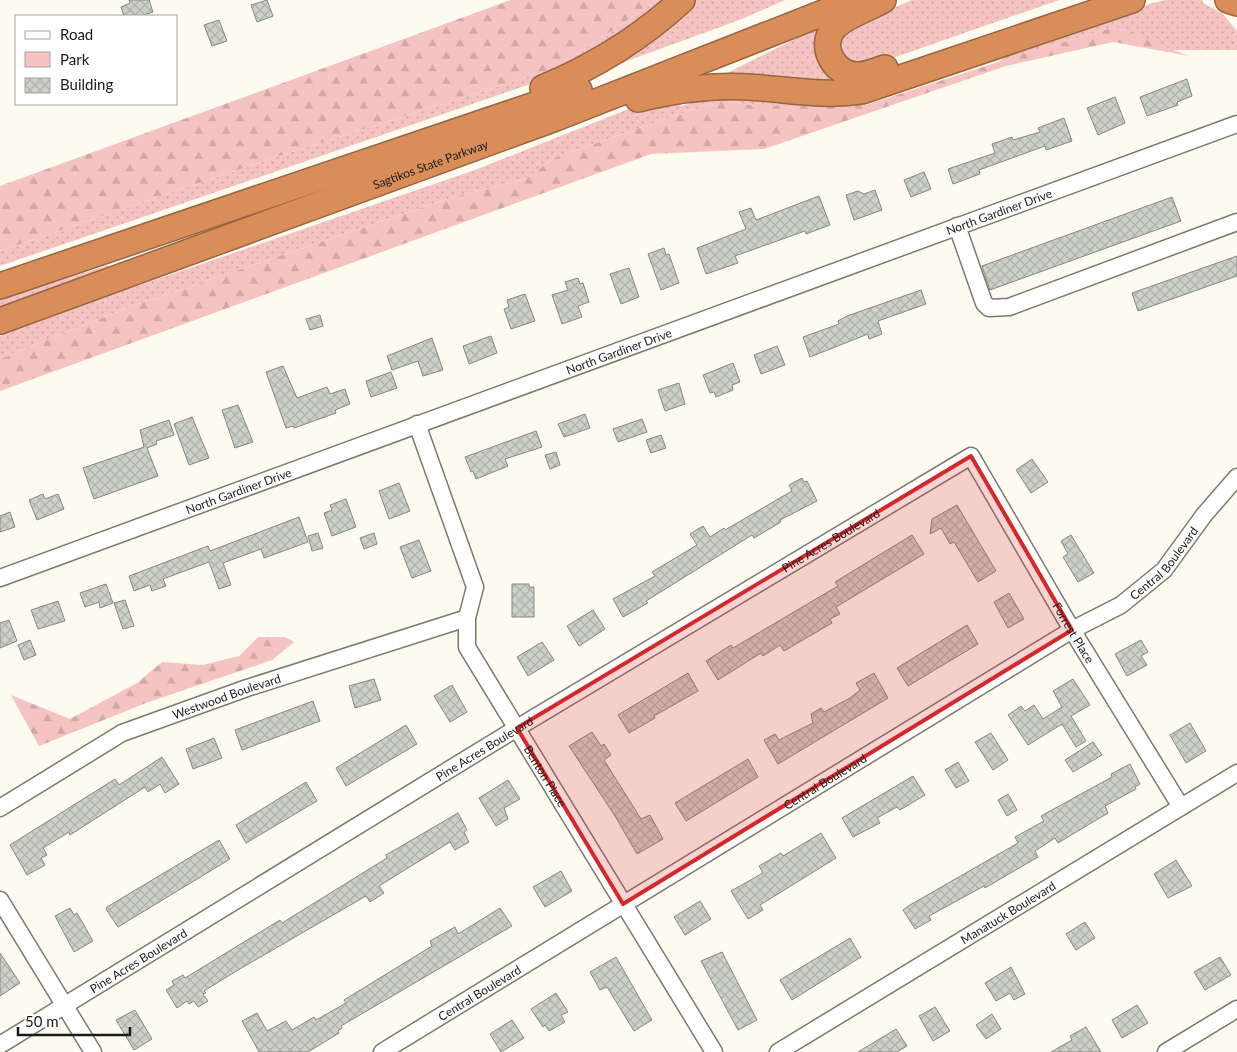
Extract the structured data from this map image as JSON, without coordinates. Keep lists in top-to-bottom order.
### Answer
{
  "streets": {
    "highway": ["Sagtikos State Parkway"],
    "street": [
      "North Gardiner Drive",
      "Pine Acres Boulevard",
      "Central Boulevard",
      "Forrest Place",
      "Westwood Boulevard",
      "Benton Place",
      "Manatuck Boulevard"
    ]
  },
  "crossings": [
    ["North Gardiner Drive", "Benton Place"],
    ["Pine Acres Boulevard", "Forrest Place"],
    ["Pine Acres Boulevard", "Benton Place"],
    ["Central Boulevard", "Forrest Place"],
    ["Central Boulevard", "Benton Place"],
    ["Forrest Place", "Manatuck Boulevard"],
    ["Westwood Boulevard", "Benton Place"]
  ],
  "legend": ["Road", "Park", "Building"],
  "scale_bar": "50 m"
}
